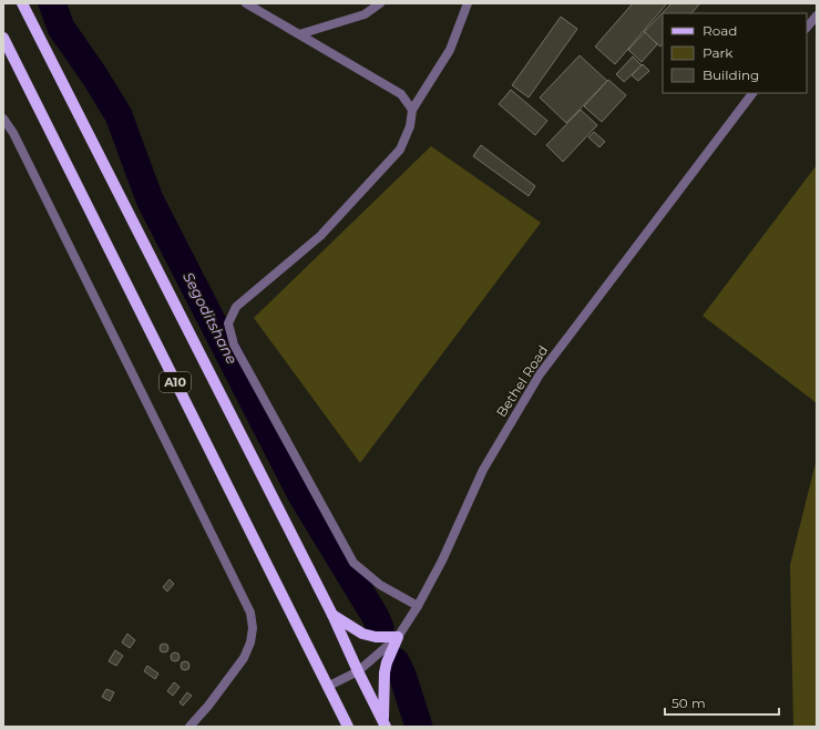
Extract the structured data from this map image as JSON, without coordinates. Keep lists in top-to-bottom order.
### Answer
{
  "streets": {
    "main road": ["A10"],
    "street": ["Bethel Road"]
  },
  "crossings": [
    ["Bethel Road", "A10"]
  ],
  "water": ["Segoditshane"],
  "legend": ["Road", "Park", "Building"],
  "scale_bar": "50 m"
}
